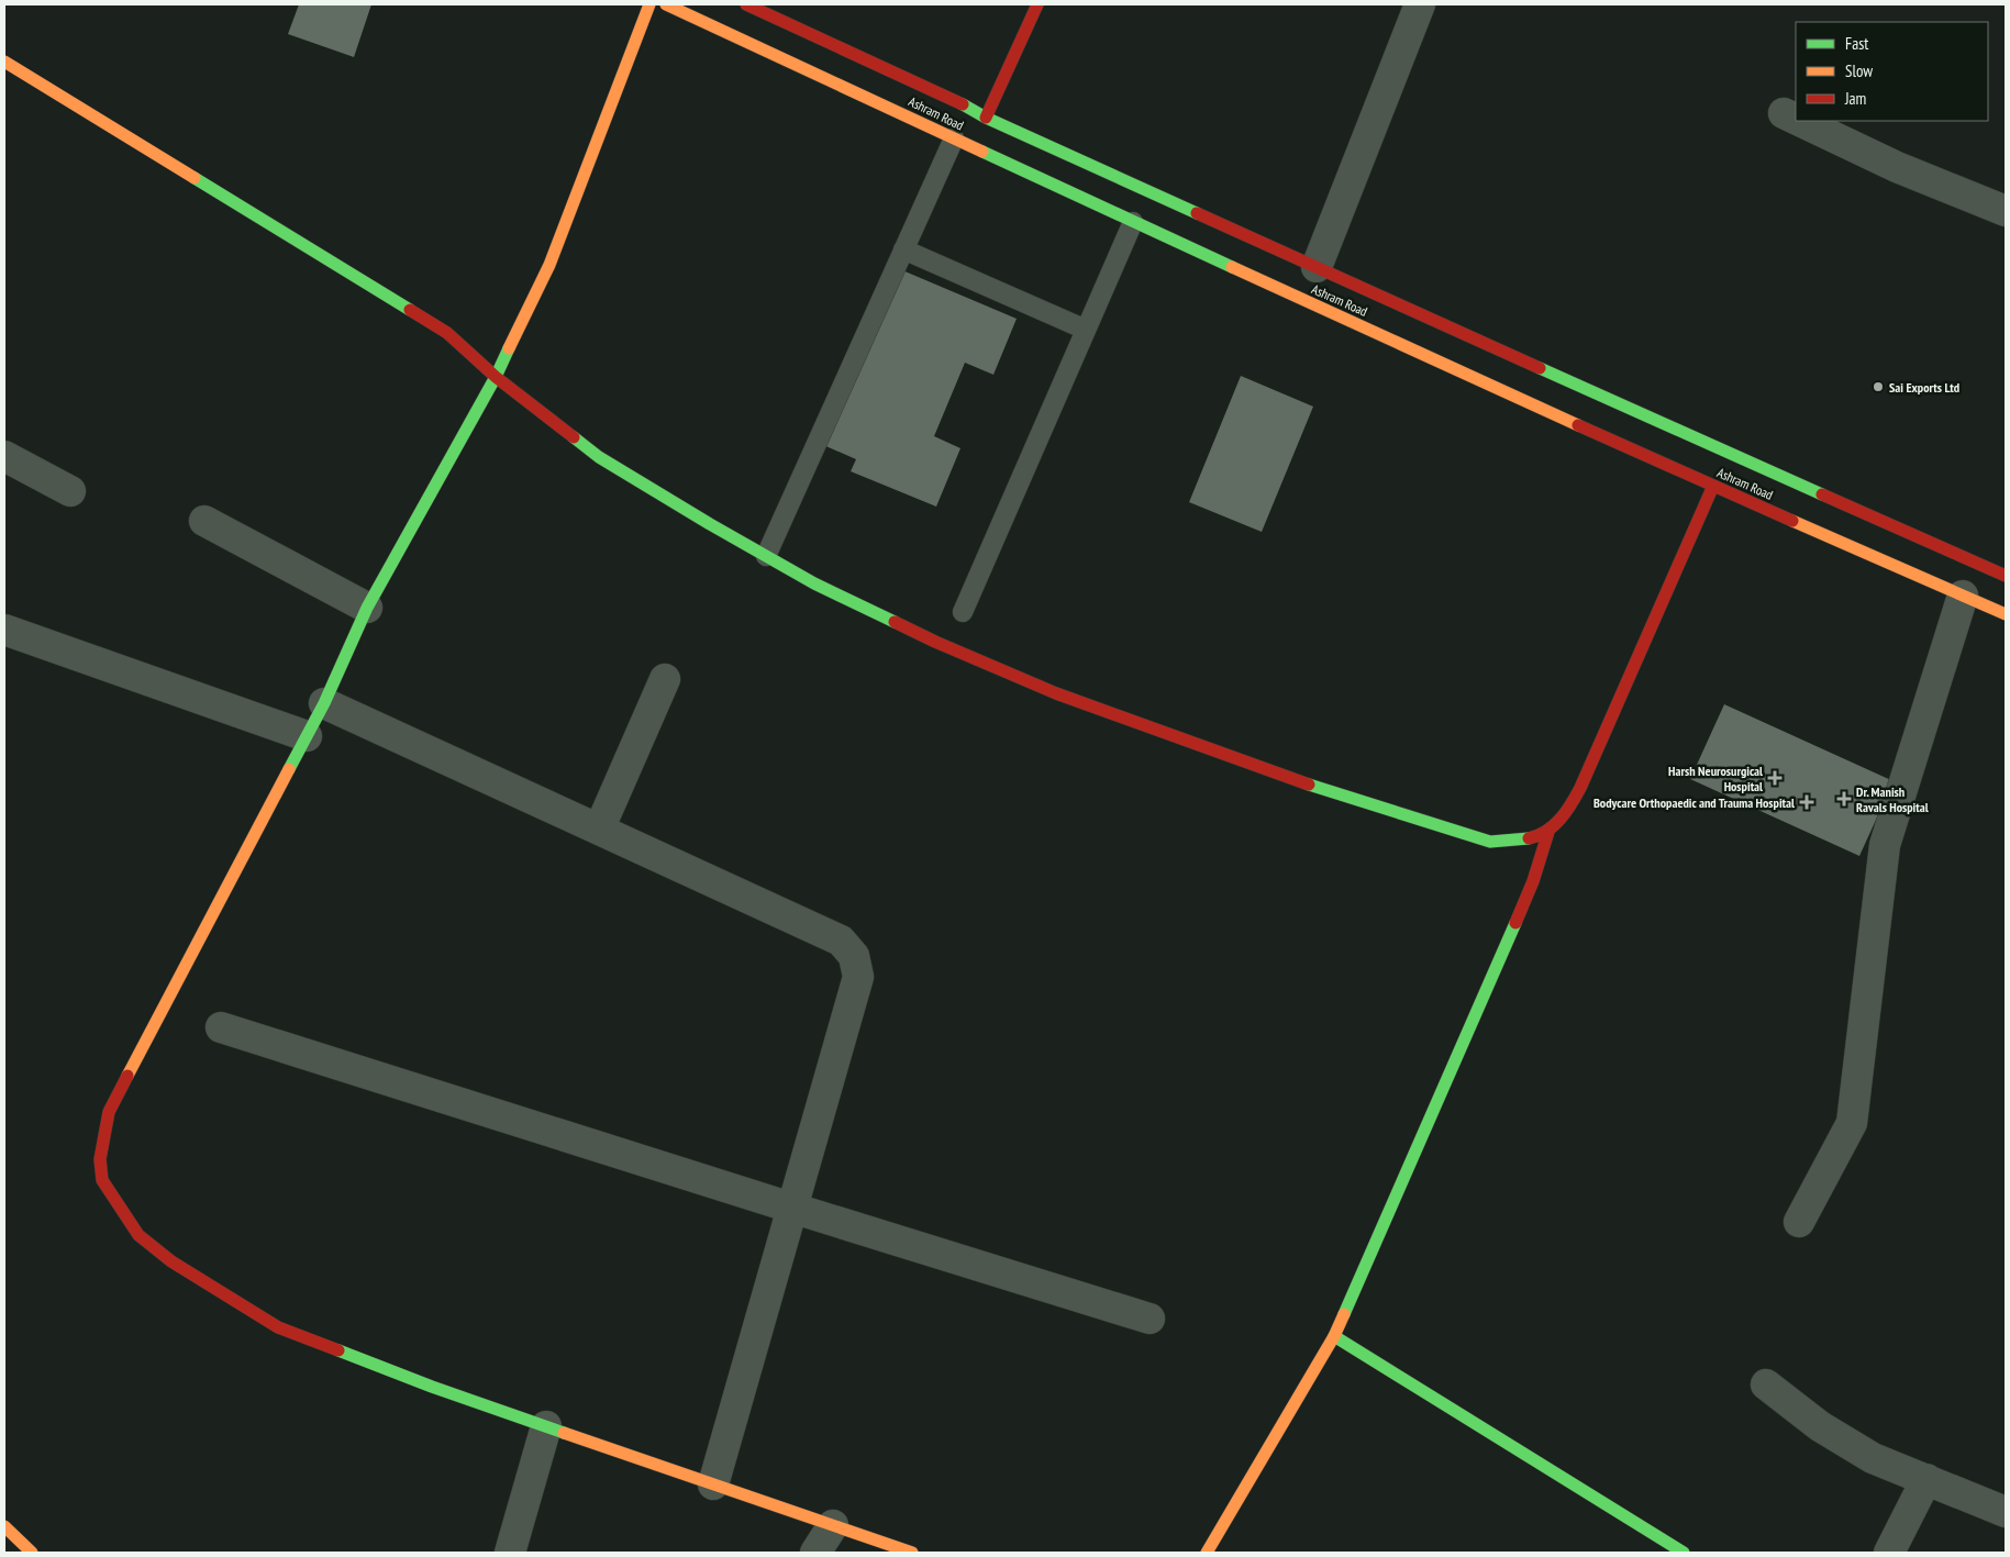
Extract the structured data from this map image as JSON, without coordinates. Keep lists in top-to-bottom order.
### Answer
{
  "streets": {
    "main road": ["Ashram Road"]
  },
  "places": {
    "other": ["Sai Exports Ltd"],
    "health": ["Harsh Neurosurgical Hospital", "Dr. Manish Ravals Hospital", "Bodycare Orthopaedic and Trauma Hospital"]
  },
  "legend": ["Fast", "Slow", "Jam"]
}
